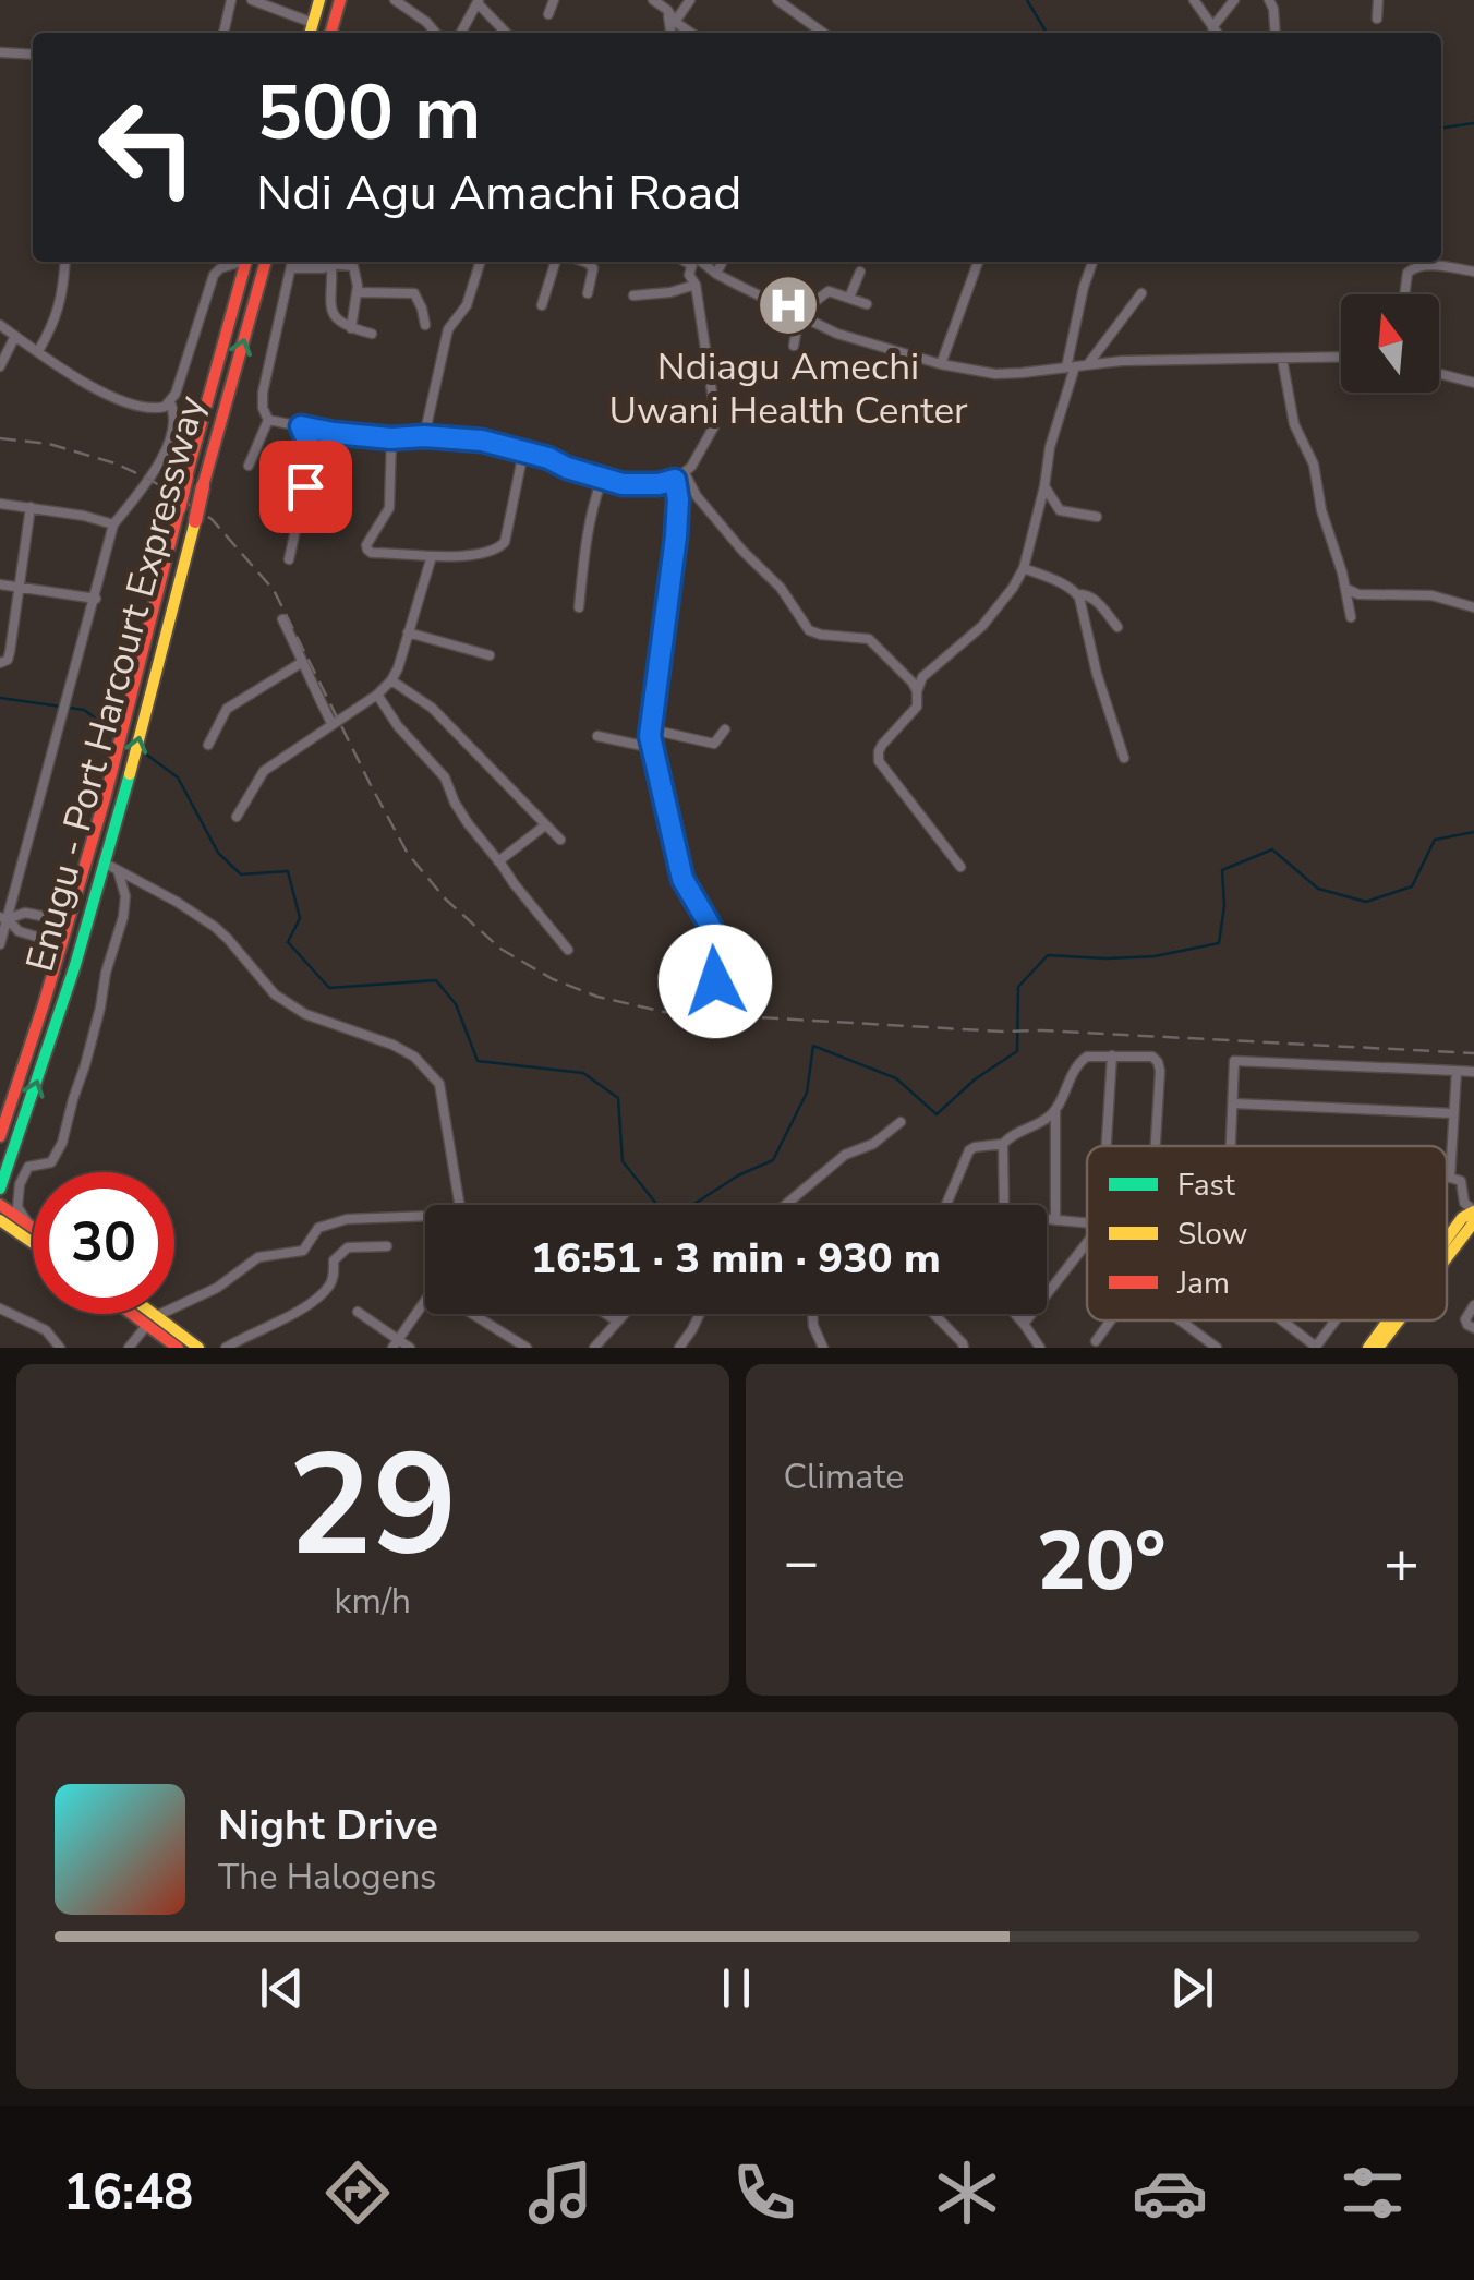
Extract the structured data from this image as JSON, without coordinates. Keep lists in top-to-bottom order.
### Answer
{
  "streets": {
    "main road": ["Enugu - Port Harcourt Expressway"]
  },
  "places": {
    "hospital": ["Ndiagu Amechi Uwani Health Center"]
  },
  "legend": ["Fast", "Slow", "Jam"],
  "north": "top",
  "page": {
    "turn": ["500 m", "Ndi Agu Amachi Road"],
    "limit": "30",
    "trip": "16:51 · 3 min · 930 m",
    "tile": [
      ["29", "km/h"],
      "Climate"
    ],
    "heat": ["−", "20°", "+"],
    "song": ["Night Drive", "The Halogens"],
    "tabs": "16:48"
  }
}
